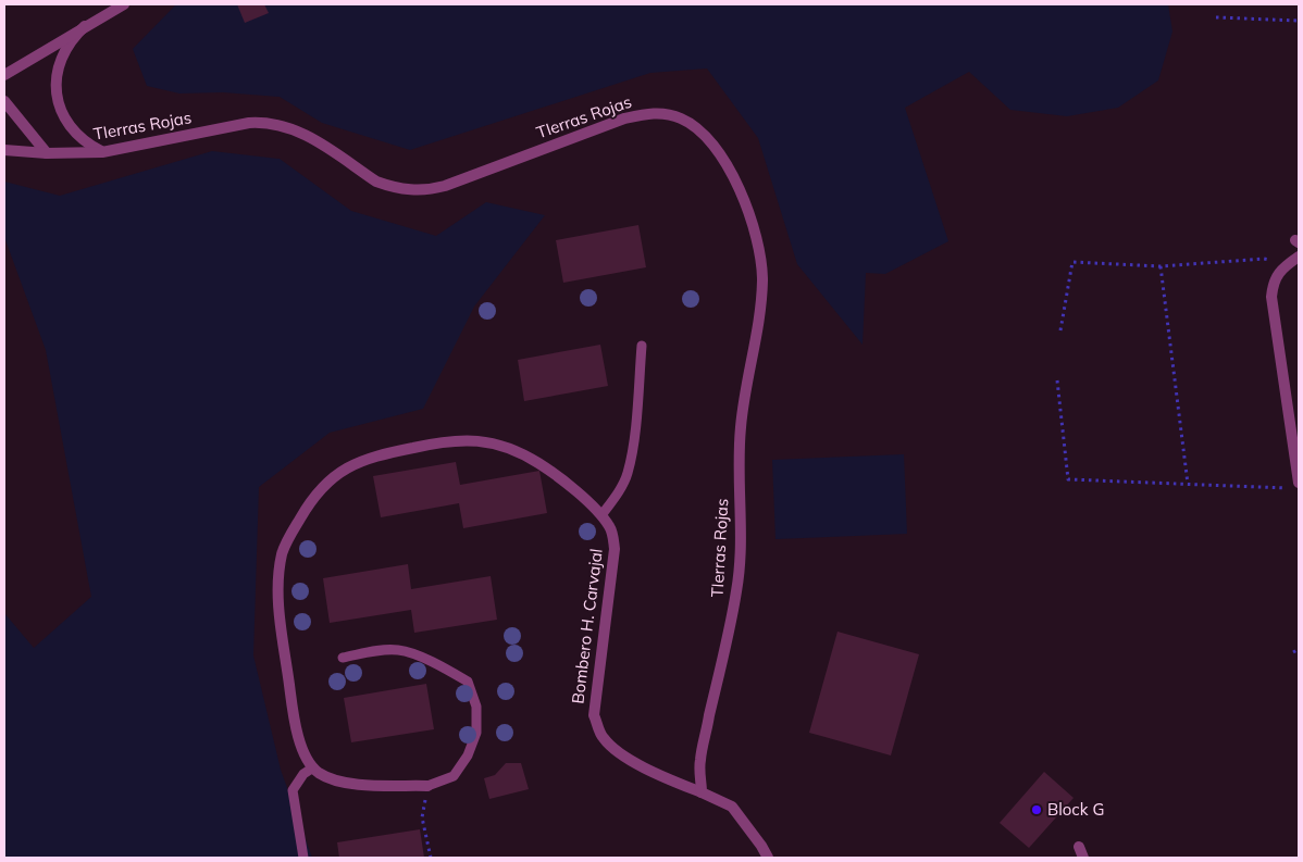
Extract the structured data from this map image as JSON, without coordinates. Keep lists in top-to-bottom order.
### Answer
{
  "streets": {
    "street": ["TIerras Rojas", "Bombero H. Carvajal"]
  },
  "crossings": [
    ["TIerras Rojas", "Bombero H. Carvajal"]
  ],
  "places": ["Block G"]
}
